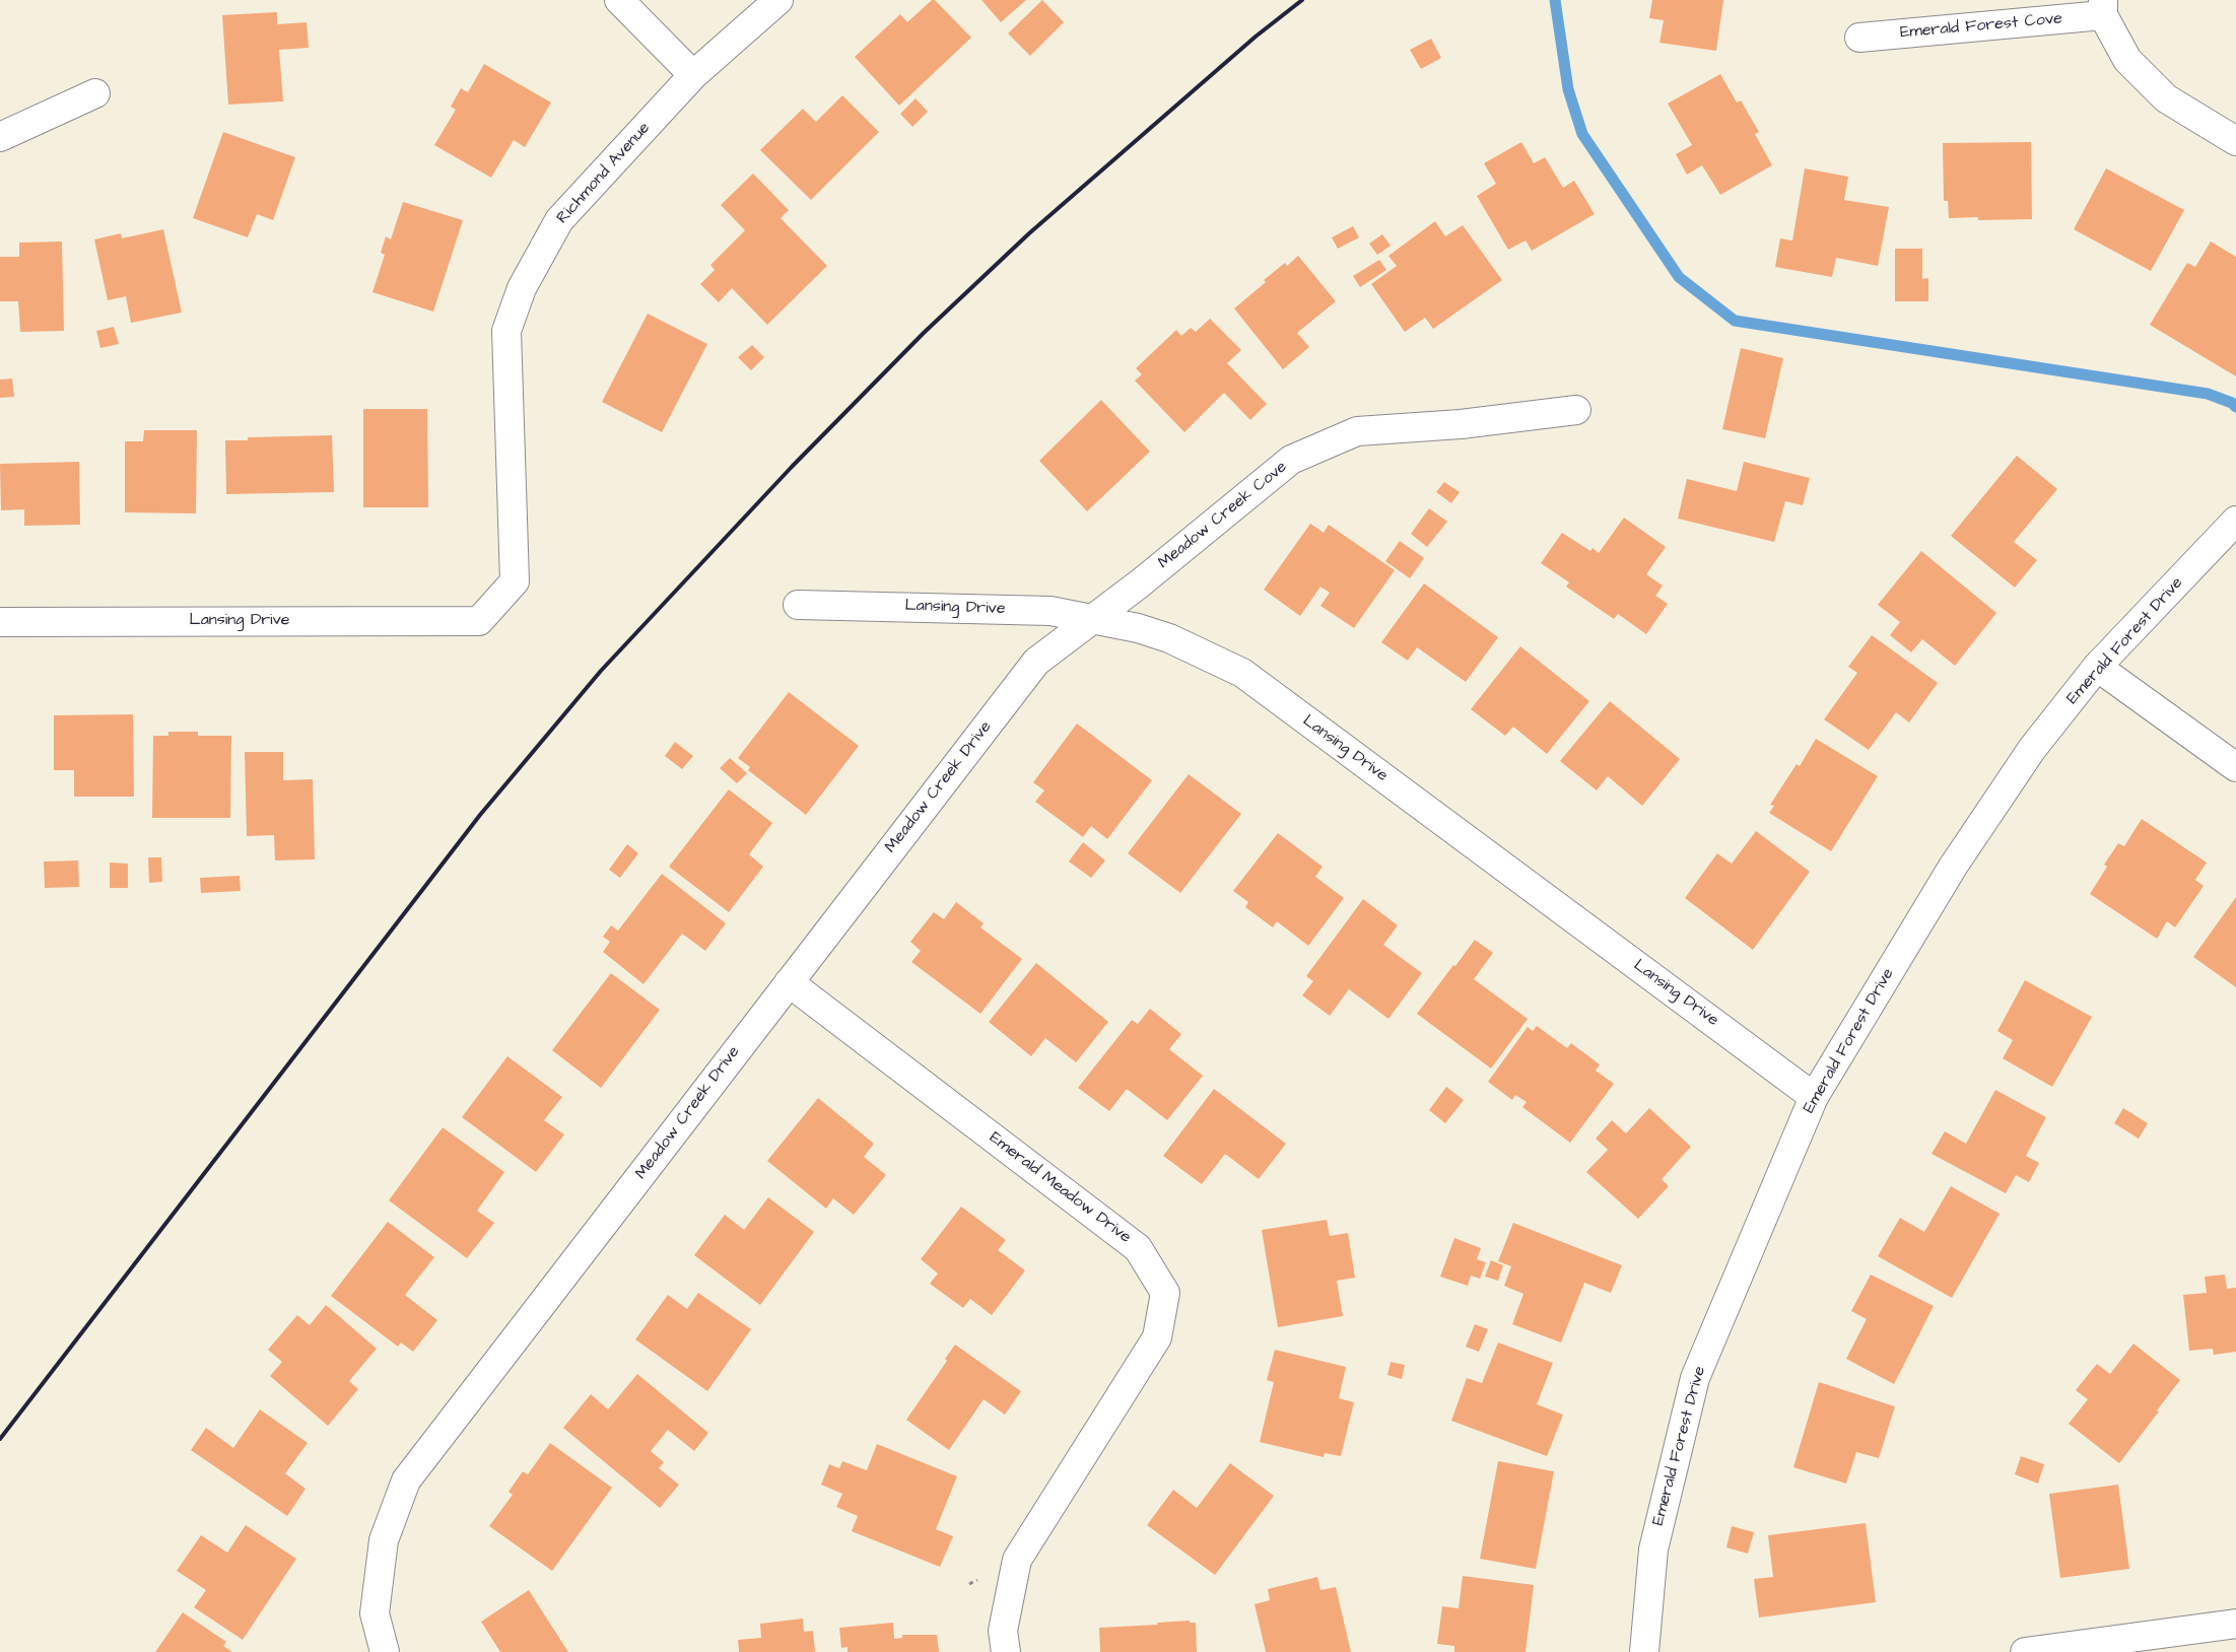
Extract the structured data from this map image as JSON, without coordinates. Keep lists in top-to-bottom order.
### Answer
{
  "streets": {
    "street": [
      "Emerald Forest Cove",
      "Richmond Avenue",
      "Meadow Creek Cove",
      "Lansing Drive",
      "Emerald Forest Drive",
      "Meadow Creek Drive",
      "Emerald Meadow Drive"
    ]
  },
  "crossings": [
    ["Richmond Avenue", "Lansing Drive"],
    ["Meadow Creek Cove", "Lansing Drive"],
    ["Meadow Creek Cove", "Meadow Creek Drive"],
    ["Lansing Drive", "Emerald Forest Drive"],
    ["Lansing Drive", "Meadow Creek Drive"],
    ["Meadow Creek Drive", "Emerald Meadow Drive"]
  ]
}
